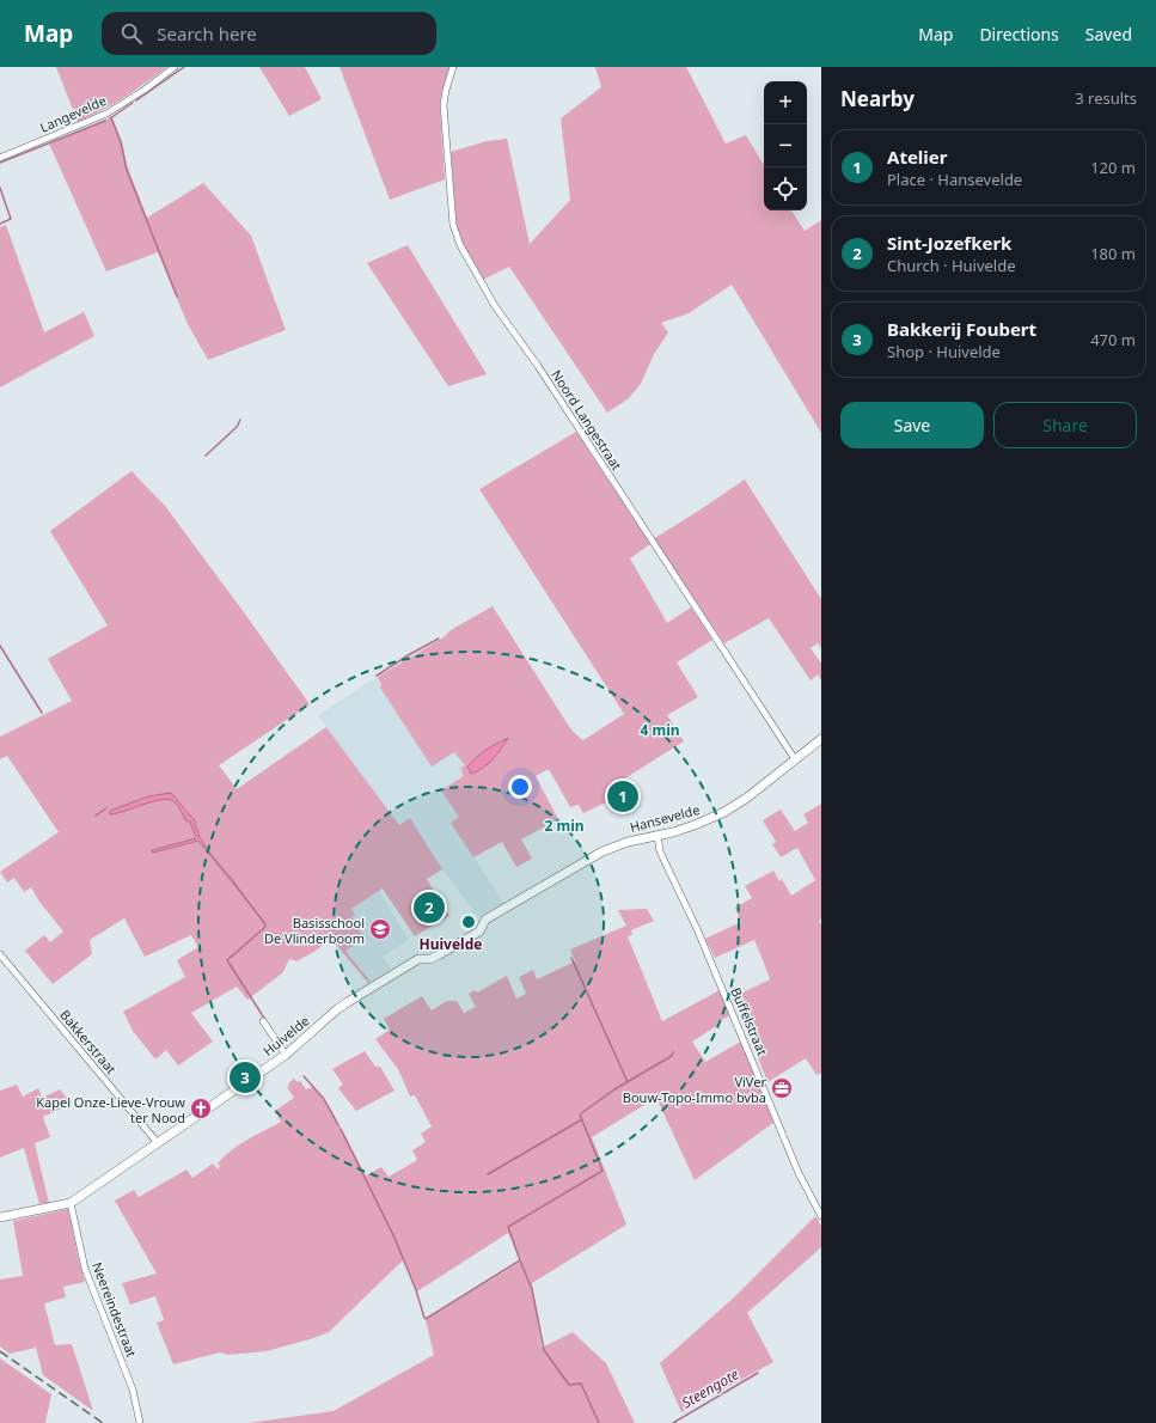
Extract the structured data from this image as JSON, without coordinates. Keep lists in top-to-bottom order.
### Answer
{
  "streets": {
    "street": [
      "Langevelde",
      "Noord Langestraat",
      "Hansevelde",
      "Buffelstraat",
      "Huivelde",
      "Bakkerstraat",
      "Neereindestraat"
    ]
  },
  "crossings": [
    ["Noord Langestraat", "Hansevelde"],
    ["Hansevelde", "Buffelstraat"],
    ["Hansevelde", "Huivelde"],
    ["Huivelde", "Bakkerstraat"],
    ["Huivelde", "Neereindestraat"]
  ],
  "districts": ["Huivelde"],
  "water": ["Steengote"],
  "places": {
    "school or university": ["Basisschool De Vlinderboom"],
    "office": ["ViVer Bouw-Topo-Immo bvba"],
    "church": ["Kapel Onze-Lieve-Vrouw ter Nood"]
  },
  "page": {
    "header": "Map",
    "search": "Search here",
    "nav": ["Map", "Directions", "Saved"],
    "heading": ["Nearby", "3 results"],
    "map_buttons": ["+", "−"],
    "list": [
      {
        "mark": "1",
        "name": "Atelier",
        "note": "Place · Hansevelde",
        "value": "120 m"
      },
      {
        "mark": "2",
        "name": "Sint-Jozefkerk",
        "note": "Church · Huivelde",
        "value": "180 m"
      },
      {
        "mark": "3",
        "name": "Bakkerij Foubert",
        "note": "Shop · Huivelde",
        "value": "470 m"
      }
    ],
    "buttons": ["Save", "Share"],
    "pins": ["1", "2", "3"]
  },
  "rings": ["4 min", "2 min"]
}
